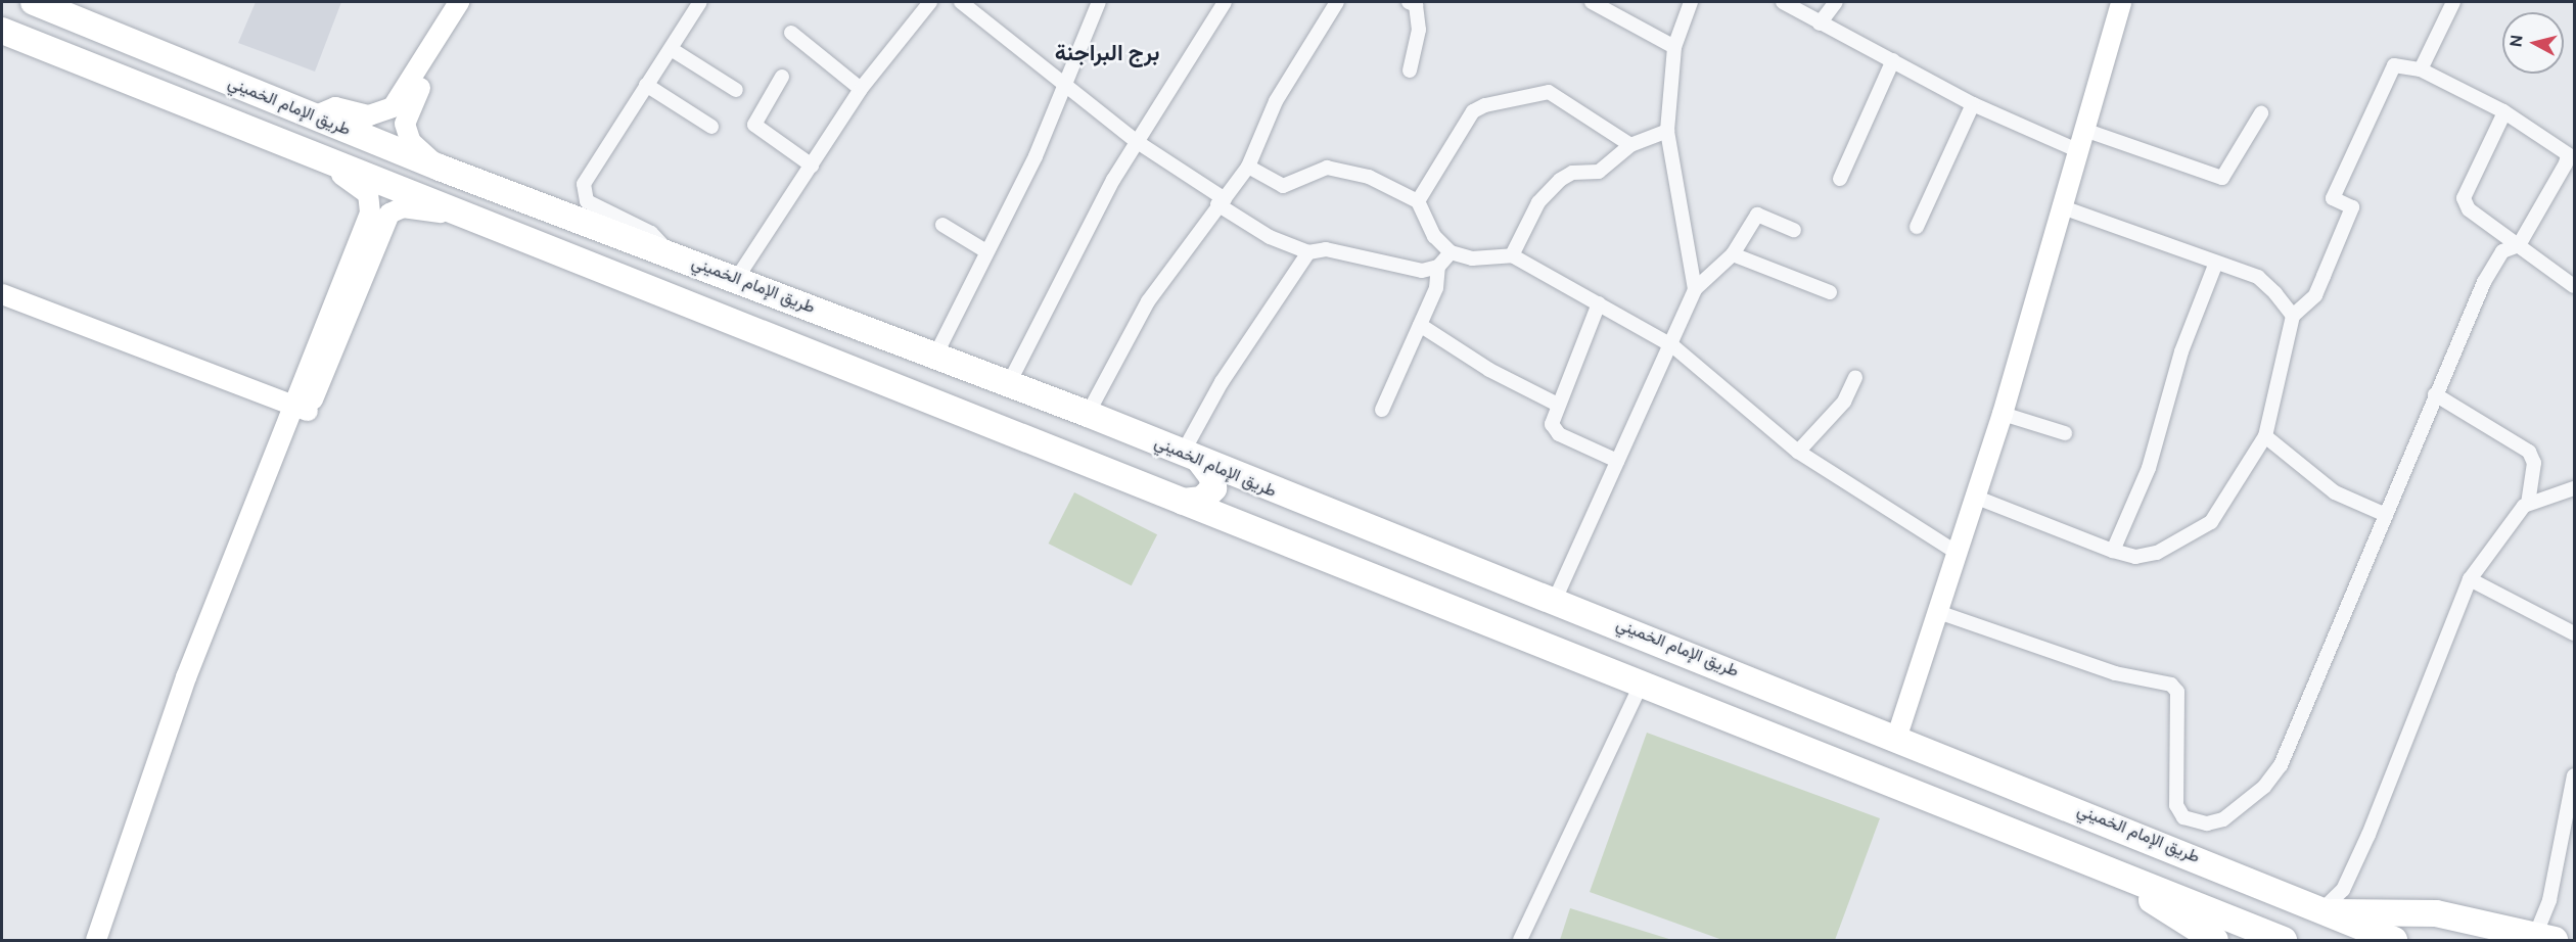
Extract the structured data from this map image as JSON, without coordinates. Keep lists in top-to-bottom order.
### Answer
{
  "streets": {
    "highway": ["طريق الإمام الخميني"]
  },
  "districts": ["برج البراجنة"],
  "north": "left"
}
